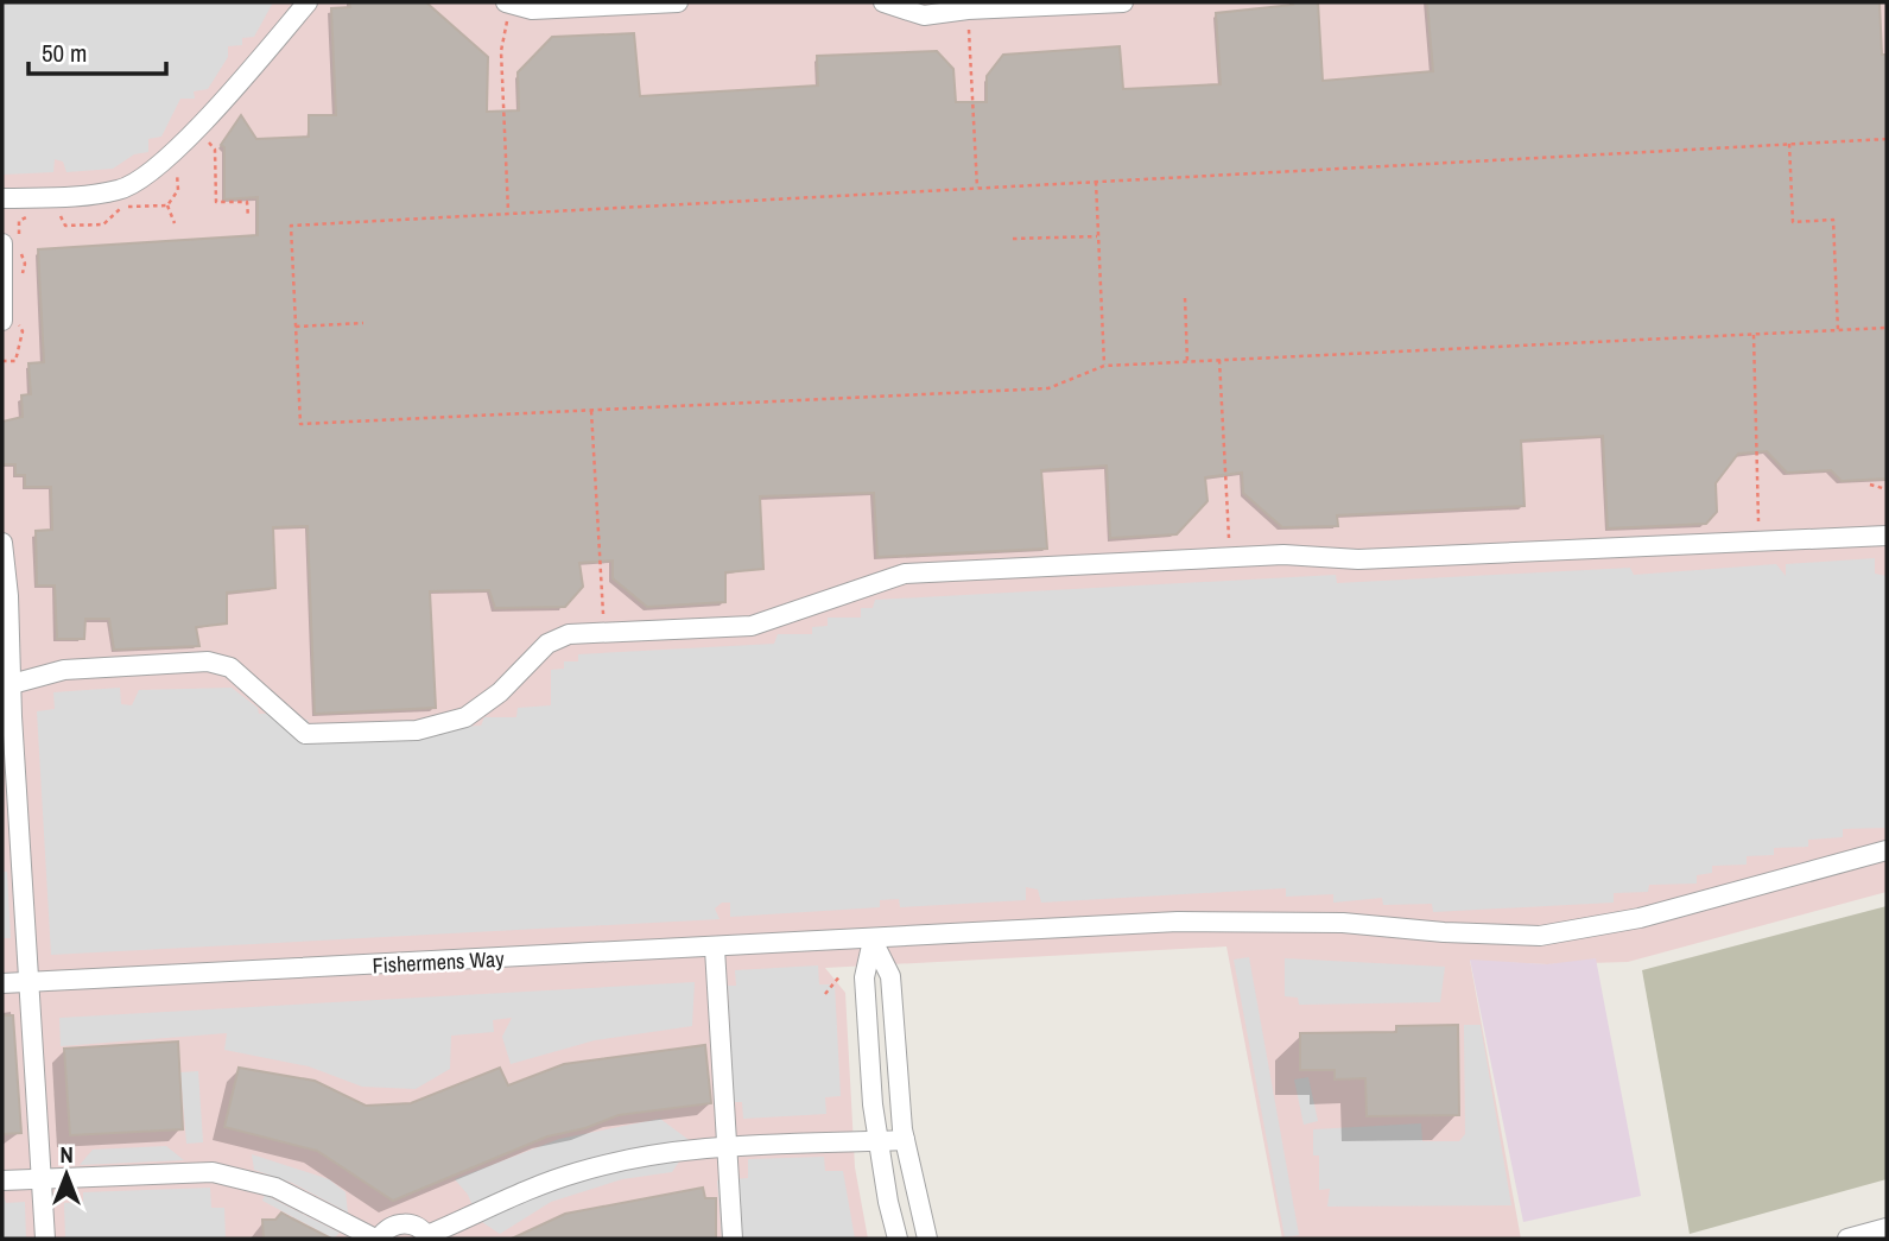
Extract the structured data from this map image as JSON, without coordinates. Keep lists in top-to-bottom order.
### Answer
{
  "streets": {
    "street": ["Fishermens Way"]
  },
  "scale_bar": "50 m",
  "north": "top"
}
